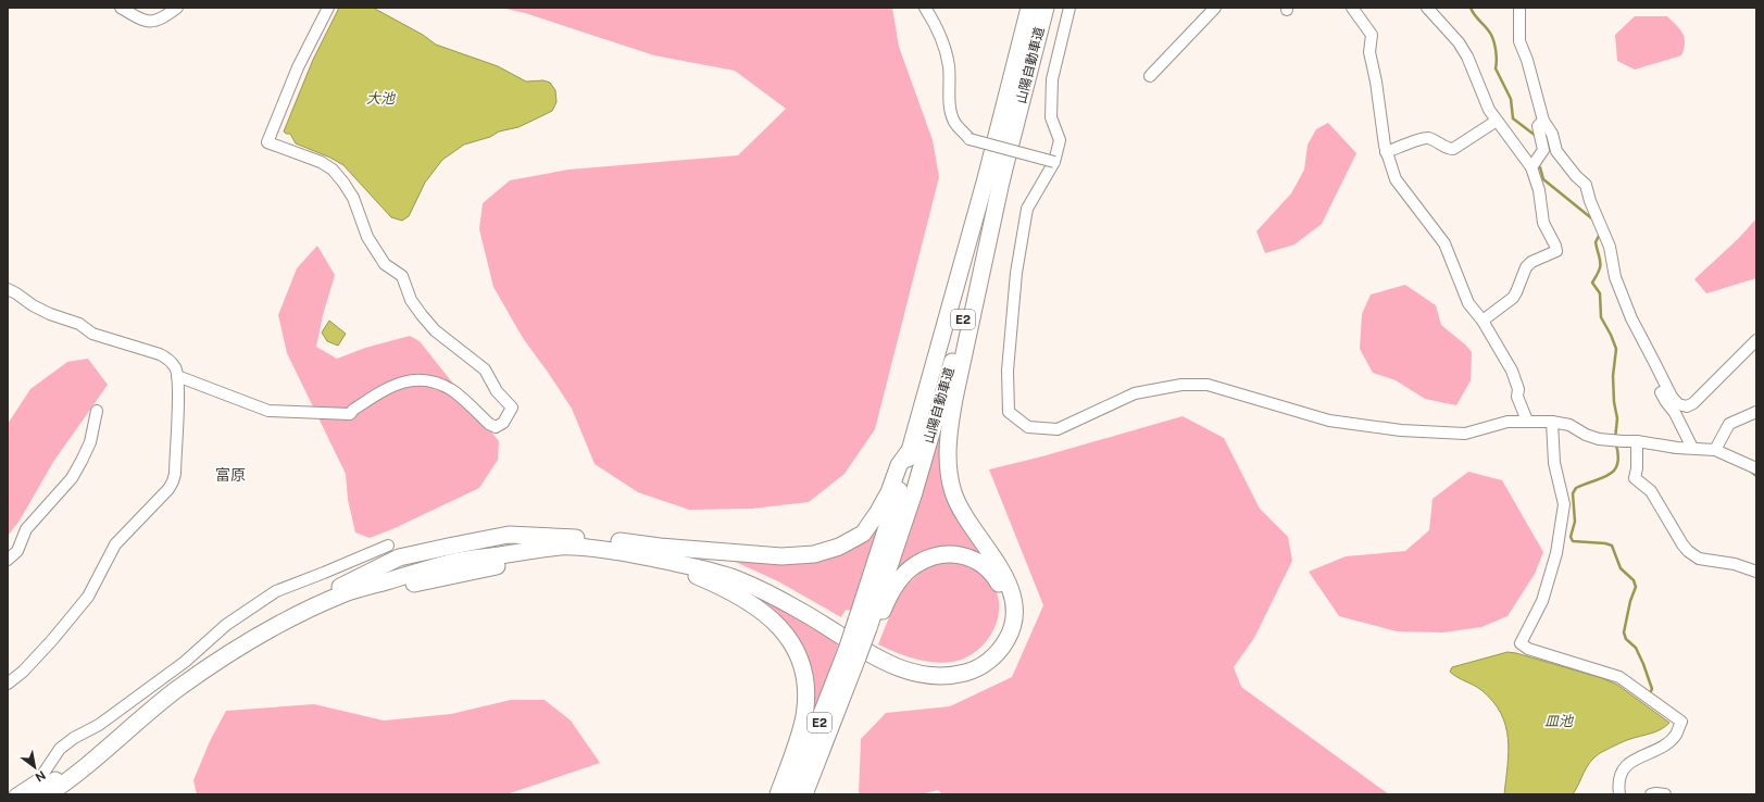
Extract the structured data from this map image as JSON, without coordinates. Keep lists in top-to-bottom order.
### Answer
{
  "streets": {
    "highway": ["山陽自動車道", "E2"]
  },
  "districts": ["富原"],
  "water": ["大池", "皿池"],
  "north": "bottom right"
}
